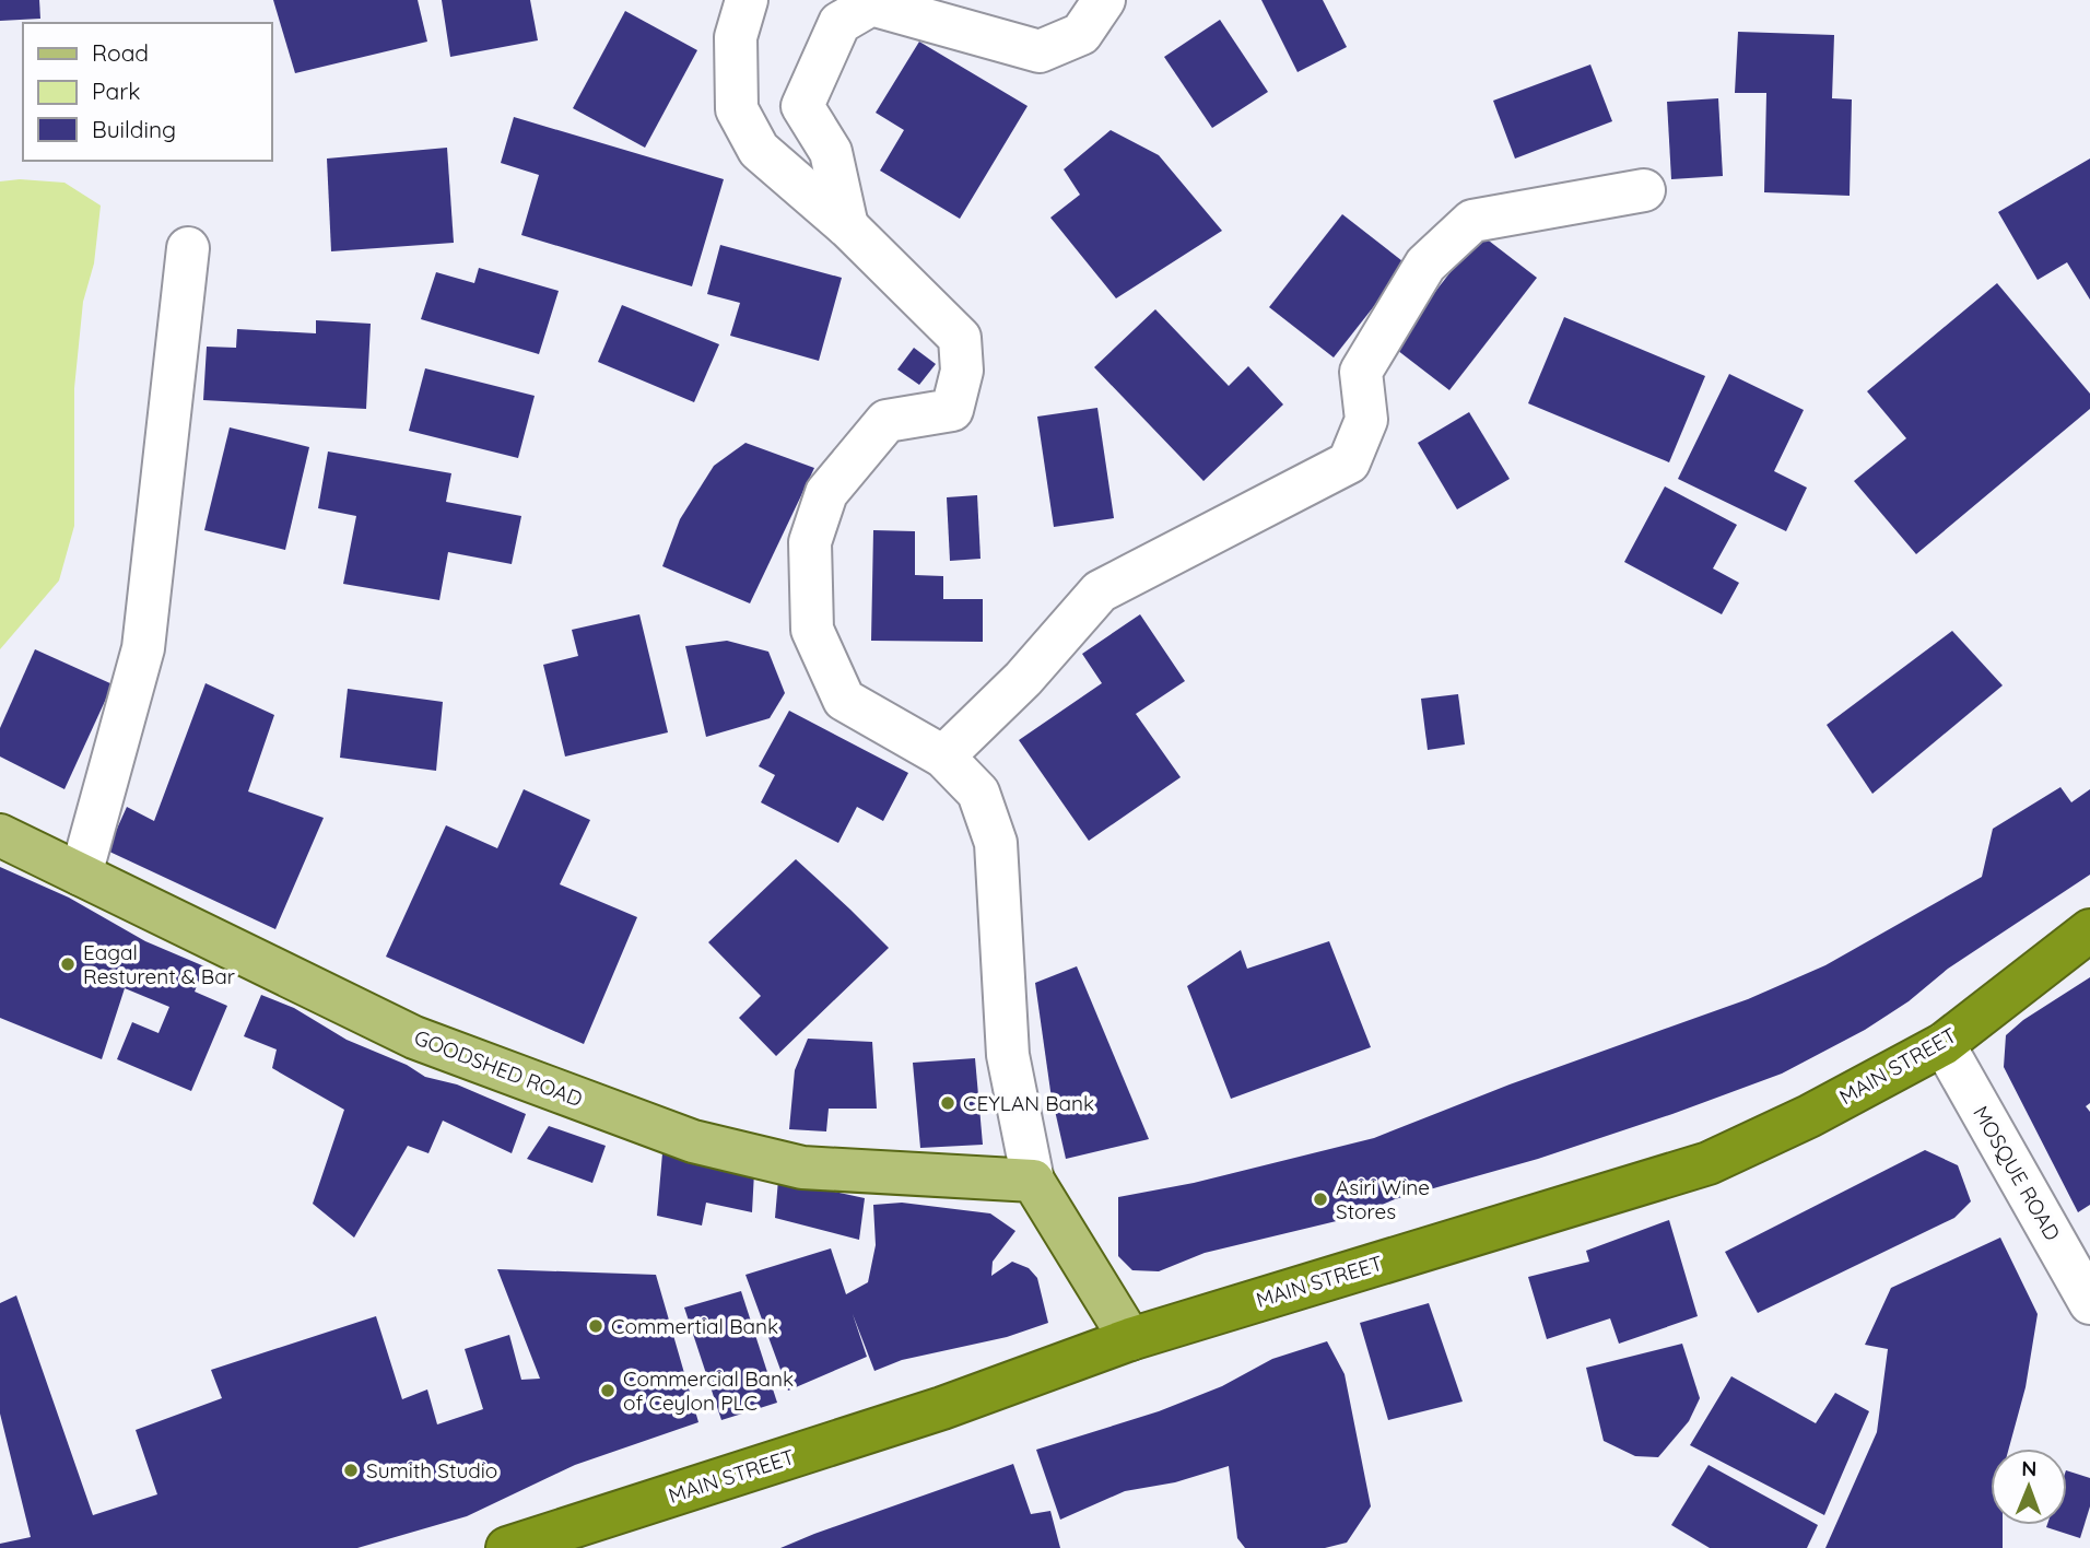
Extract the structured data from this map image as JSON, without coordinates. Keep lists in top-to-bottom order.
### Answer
{
  "streets": {
    "highway": ["MAIN STREET"],
    "main road": ["GOODSHED ROAD"],
    "street": ["MOSQUE ROAD"]
  },
  "crossings": [
    ["MAIN STREET", "MOSQUE ROAD"]
  ],
  "places": [
    "Eagal Resturent & Bar",
    "CEYLAN Bank",
    "Asiri Wine Stores",
    "Commertial Bank",
    "Commercial Bank of Ceylon PLC",
    "Sumith Studio"
  ],
  "legend": ["Road", "Park", "Building"],
  "north": "top"
}
